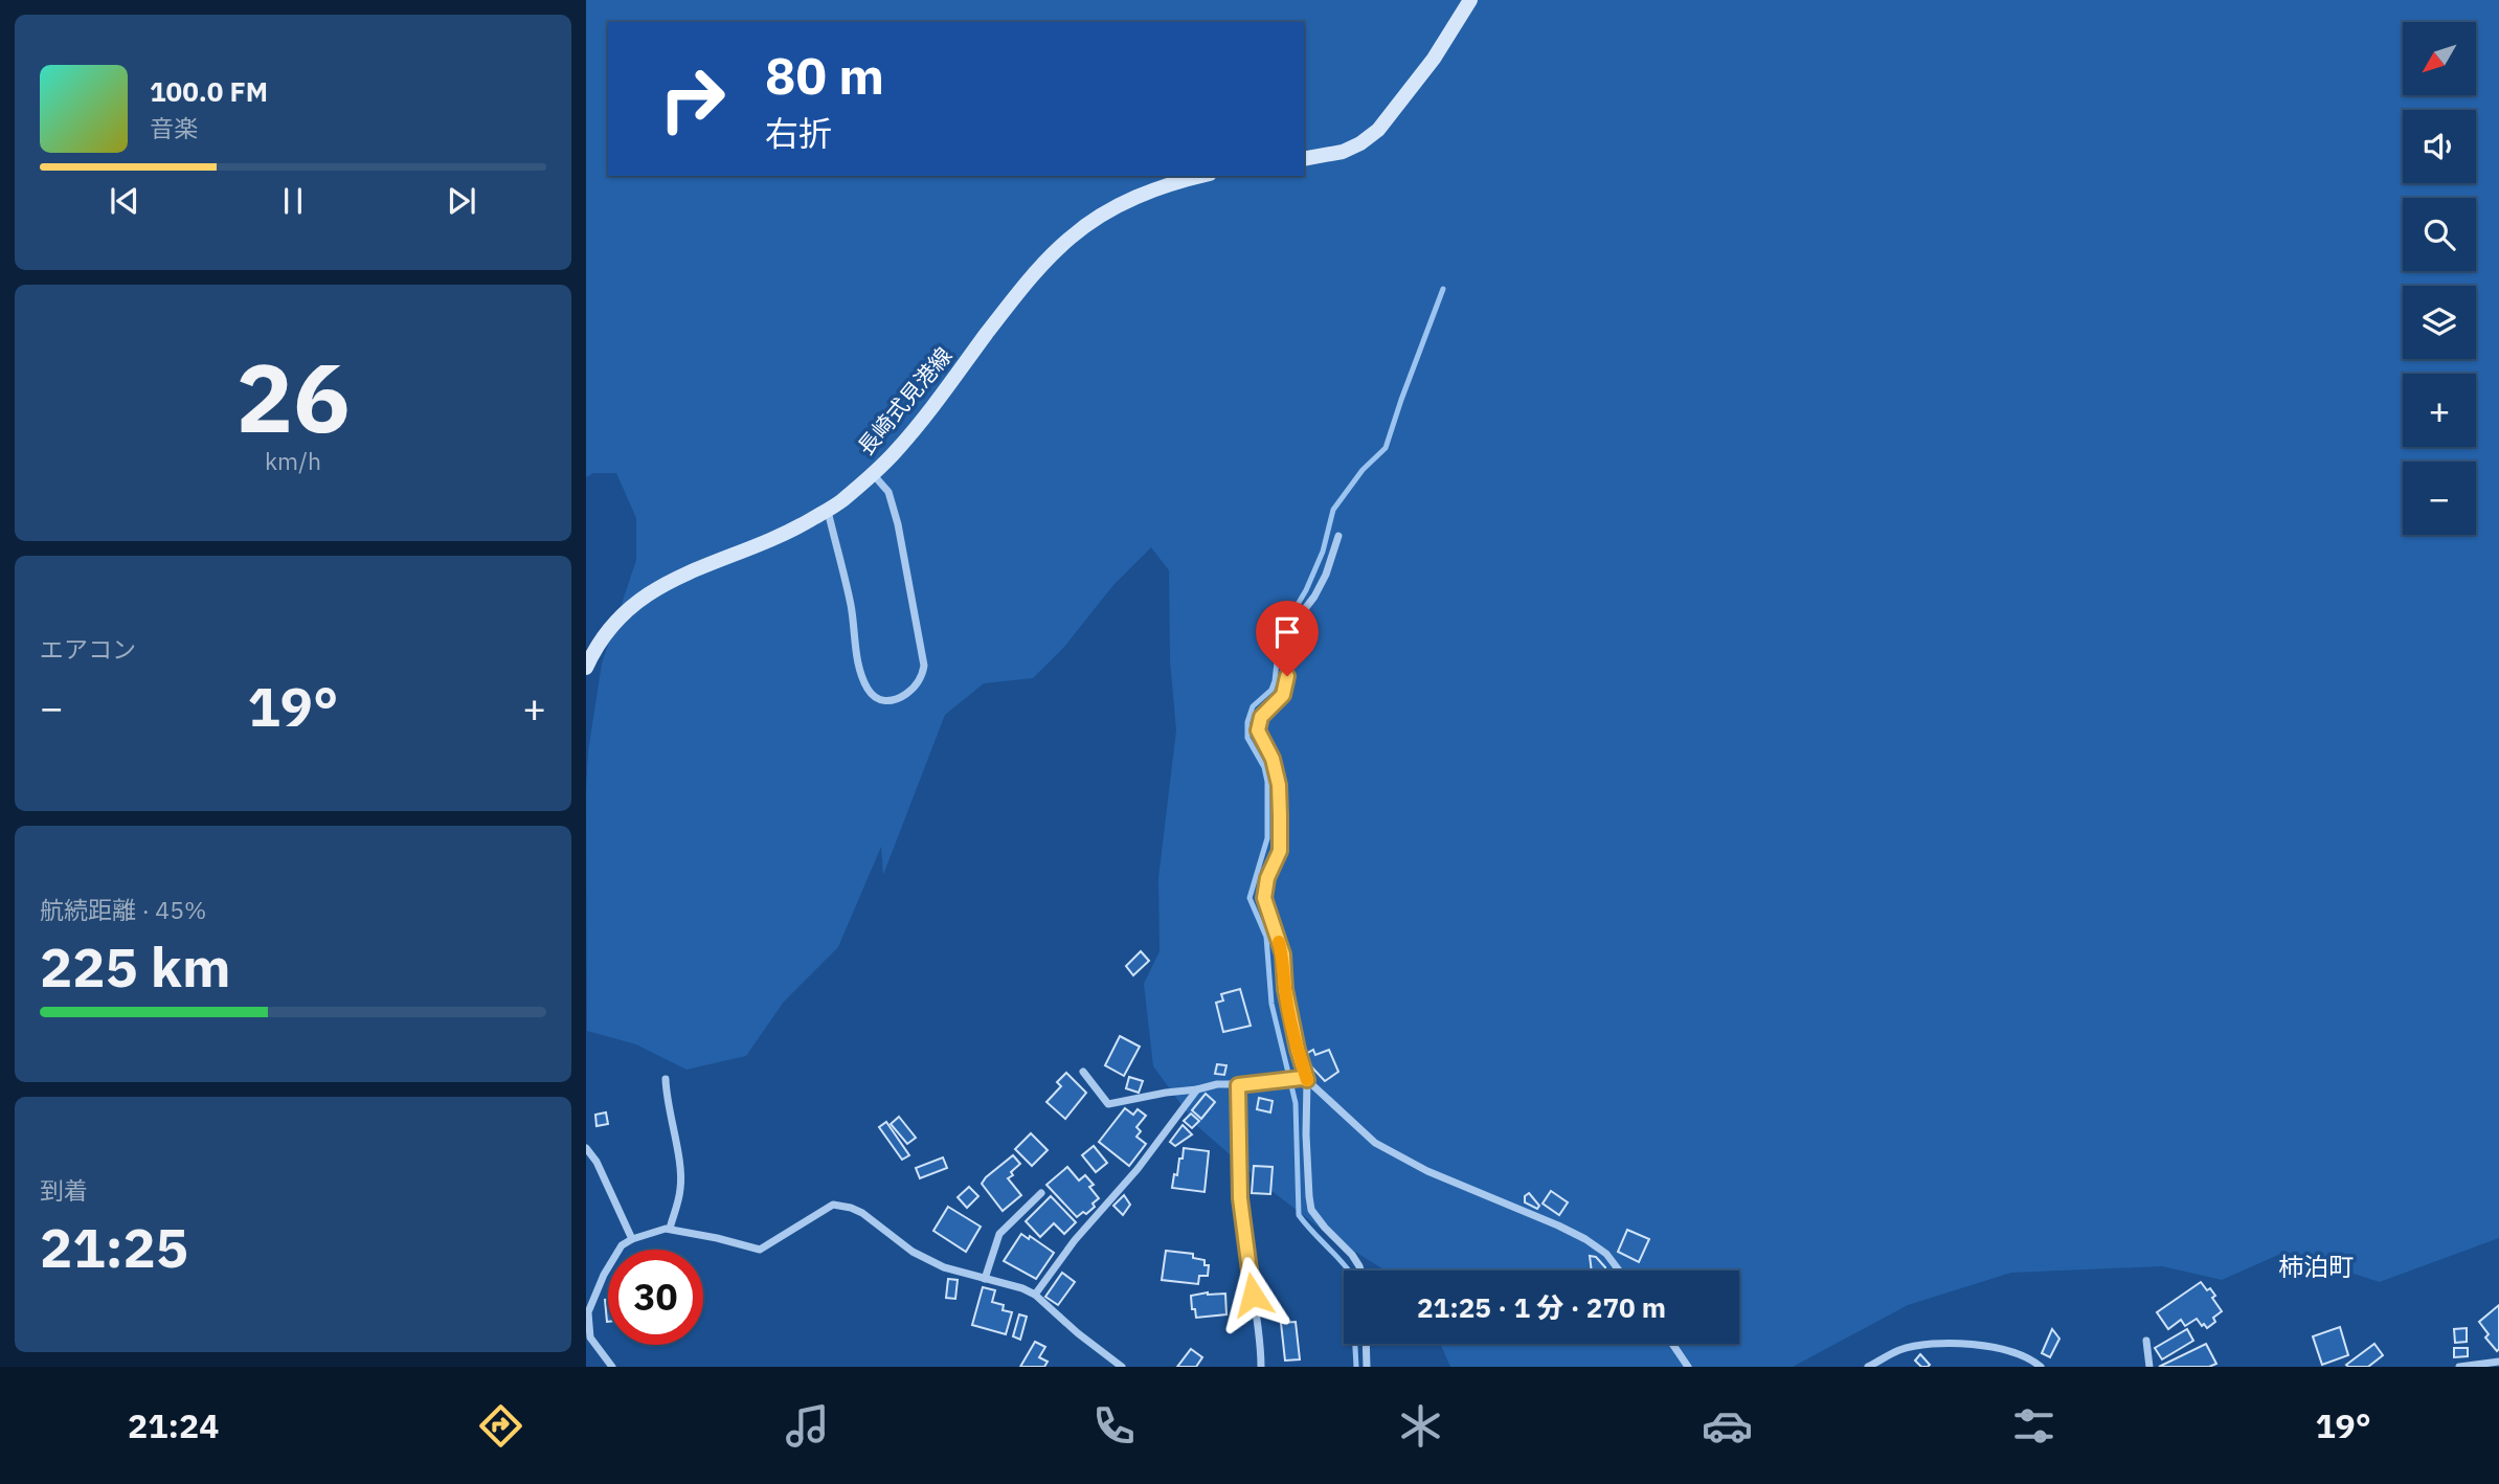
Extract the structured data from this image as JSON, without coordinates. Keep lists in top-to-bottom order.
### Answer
{
  "streets": {
    "main road": ["長崎式見港線"]
  },
  "districts": ["柿泊町"],
  "north": "bottom left",
  "page": {
    "map_buttons": ["+", "−"],
    "turn": ["80 m", "右折"],
    "song": ["100.0 FM", "音楽"],
    "tile": [
      ["26", "km/h"],
      "エアコン",
      ["航続距離 · 45%", "225 km"],
      ["到着", "21:25"]
    ],
    "heat": ["−", "19°", "+"],
    "limit": "30",
    "trip": "21:25 · 1 分 · 270 m",
    "tabs": ["21:24", "19°"]
  }
}
